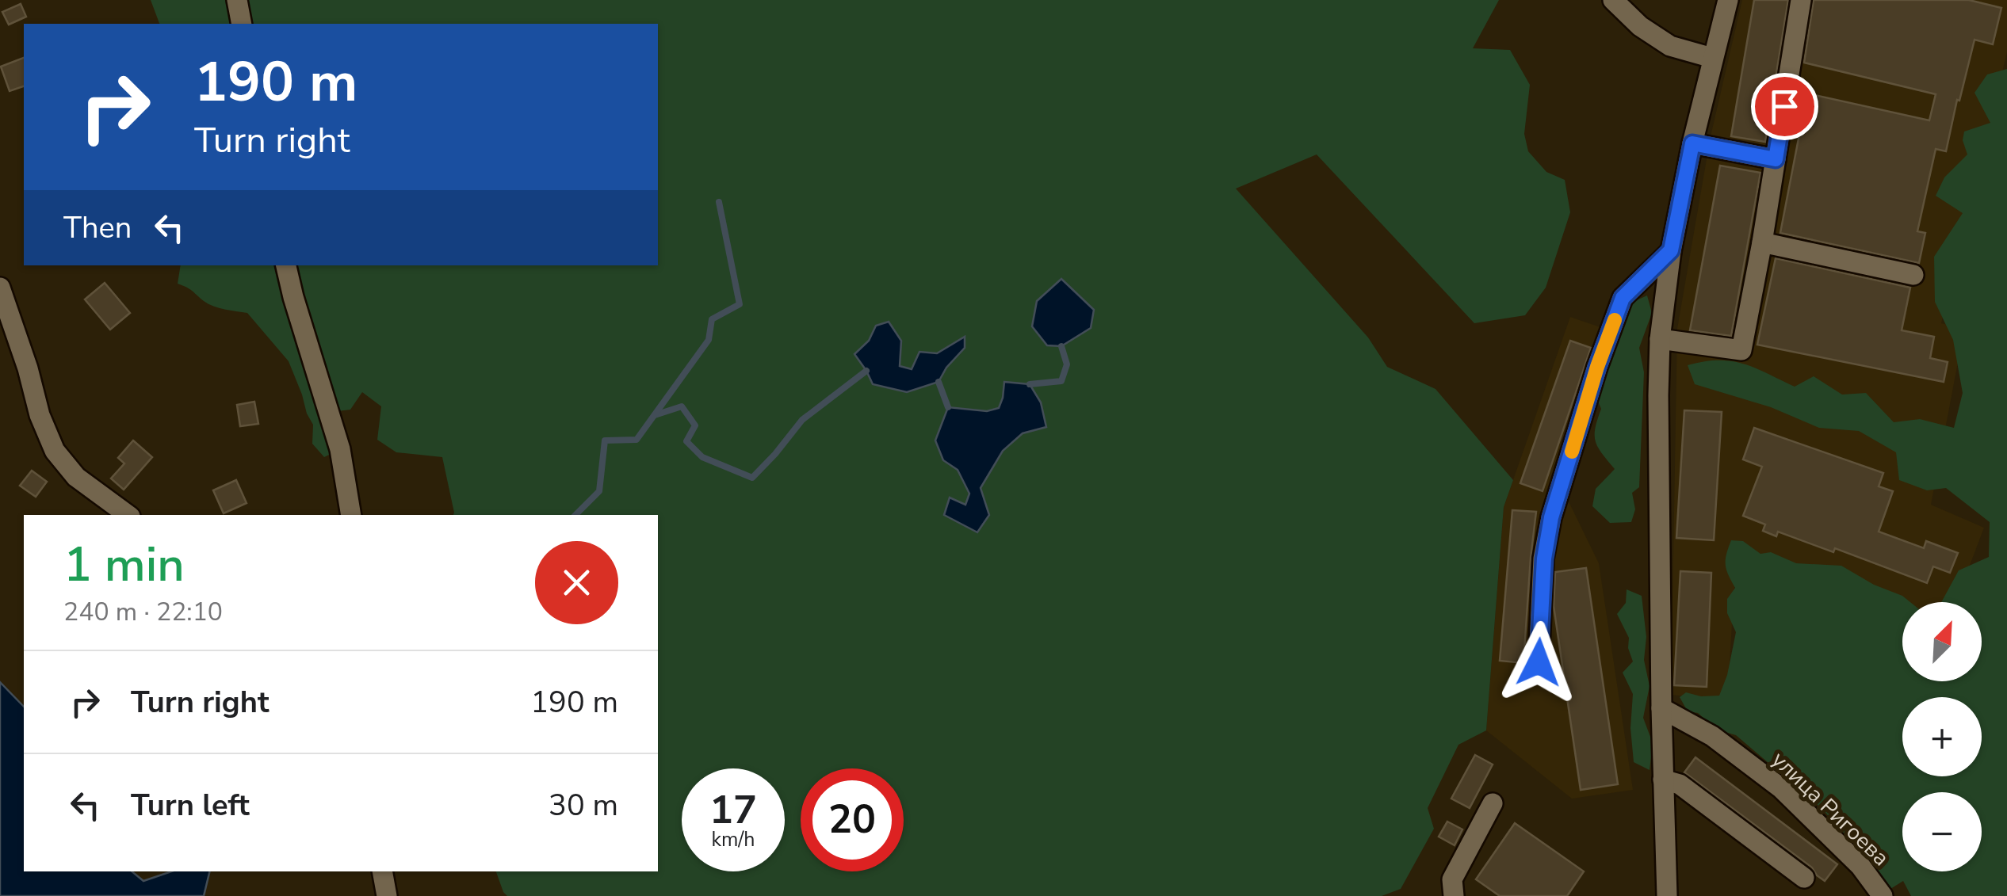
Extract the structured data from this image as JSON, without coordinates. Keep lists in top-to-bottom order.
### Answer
{
  "streets": {
    "street": ["улица Ригоева"]
  },
  "north": "top right",
  "page": {
    "turn": ["190 m", "Turn right"],
    "then": "Then",
    "heading": ["1 min", "240 m · 22:10"],
    "map_buttons": ["+", "−"],
    "list": [
      {
        "name": "Turn right",
        "value": "190 m"
      },
      {
        "name": "Turn left",
        "value": "30 m"
      }
    ],
    "speed": "17 km/h",
    "limit": "20"
  }
}
